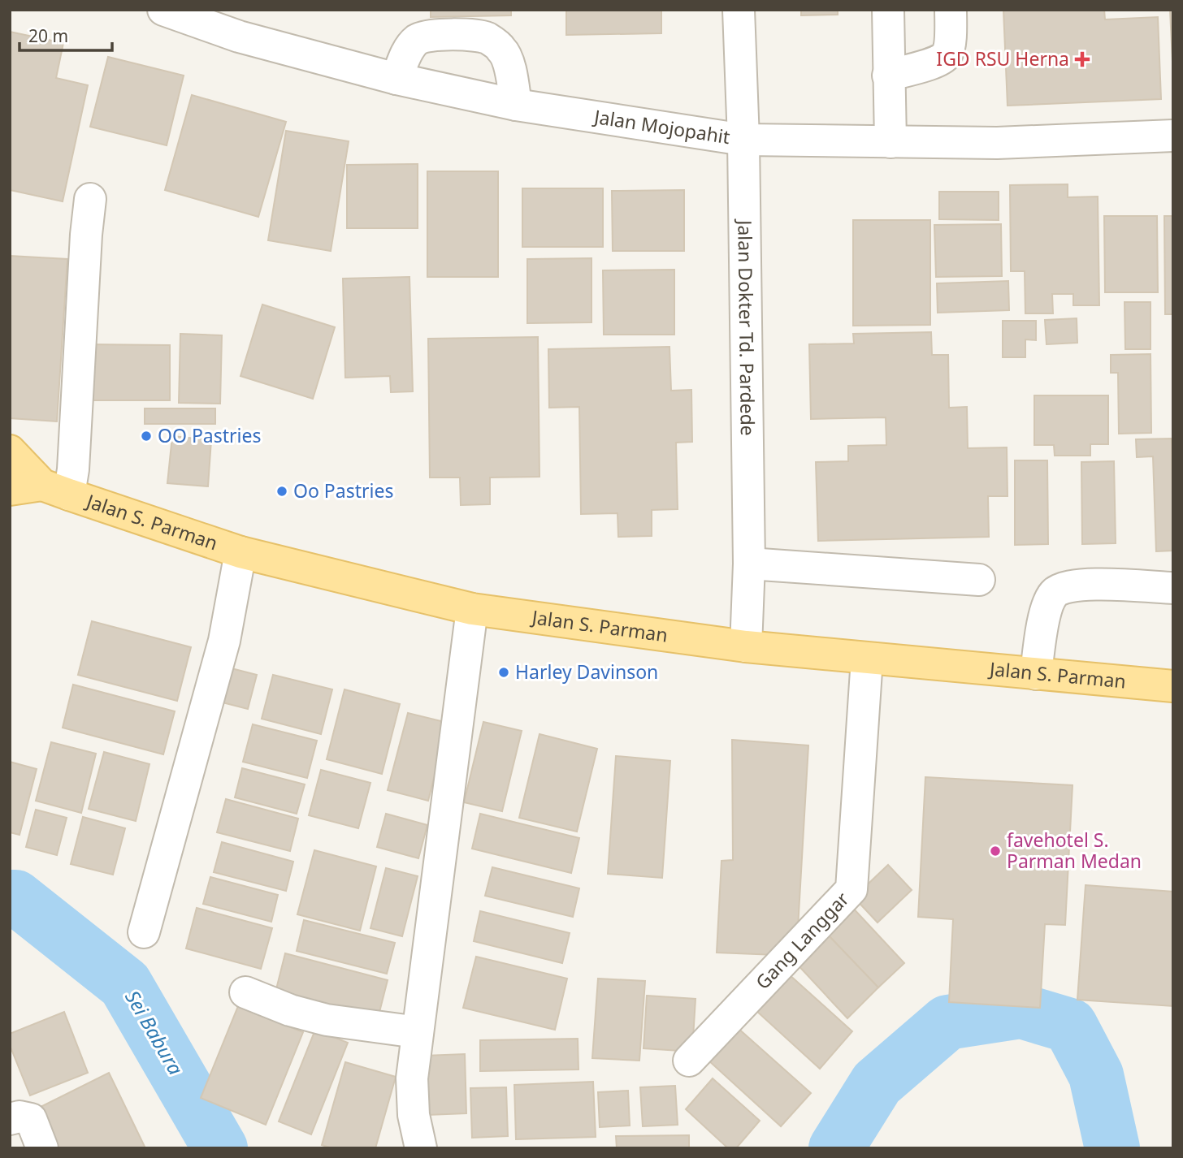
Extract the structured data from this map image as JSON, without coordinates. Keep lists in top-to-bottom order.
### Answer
{
  "streets": {
    "main road": ["Jalan S. Parman"],
    "street": ["Jalan Mojopahit", "Jalan Dokter Td. Pardede", "Gang Langgar"]
  },
  "crossings": [
    ["Jalan Mojopahit", "Jalan Dokter Td. Pardede"],
    ["Jalan Dokter Td. Pardede", "Jalan S. Parman"],
    ["Jalan S. Parman", "Gang Langgar"]
  ],
  "water": ["Sei Babura"],
  "places": {
    "health": ["IGD RSU Herna"],
    "other": [
      "OO Pastries",
      "Oo Pastries",
      "Harley Davinson",
      "favehotel S. Parman Medan"
    ]
  },
  "scale_bar": "20 m"
}
